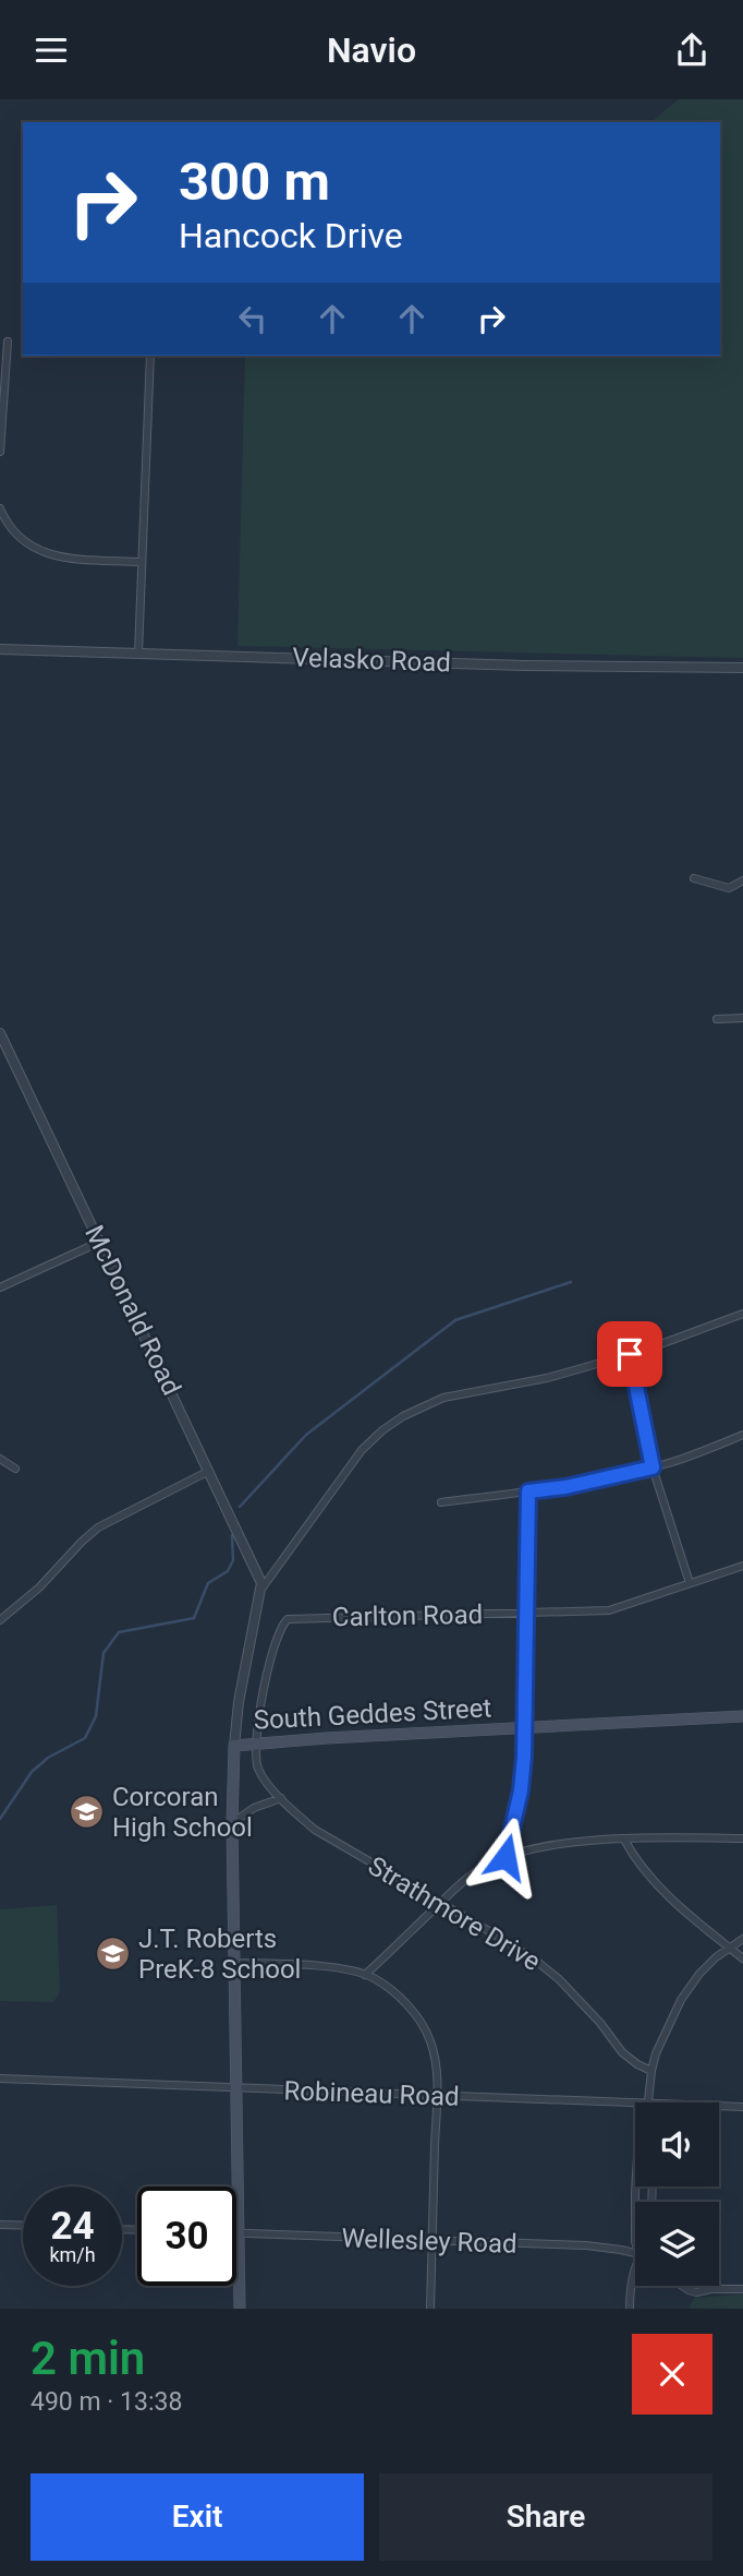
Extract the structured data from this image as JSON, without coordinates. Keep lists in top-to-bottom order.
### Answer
{
  "streets": {
    "main road": ["South Geddes Street"],
    "street": [
      "Velasko Road",
      "McDonald Road",
      "Carlton Road",
      "Strathmore Drive",
      "Robineau Road",
      "Wellesley Road"
    ]
  },
  "crossings": [
    ["Carlton Road", "South Geddes Street"],
    ["Carlton Road", "Strathmore Drive"],
    ["South Geddes Street", "Strathmore Drive"]
  ],
  "places": {
    "school or university": ["Corcoran High School", "J.T. Roberts PreK-8 School"]
  },
  "page": {
    "header": "Navio",
    "turn": ["300 m", "Hancock Drive"],
    "speed": "24 km/h",
    "limit": "30",
    "heading": ["2 min", "490 m · 13:38"],
    "buttons": ["Exit", "Share"]
  }
}
